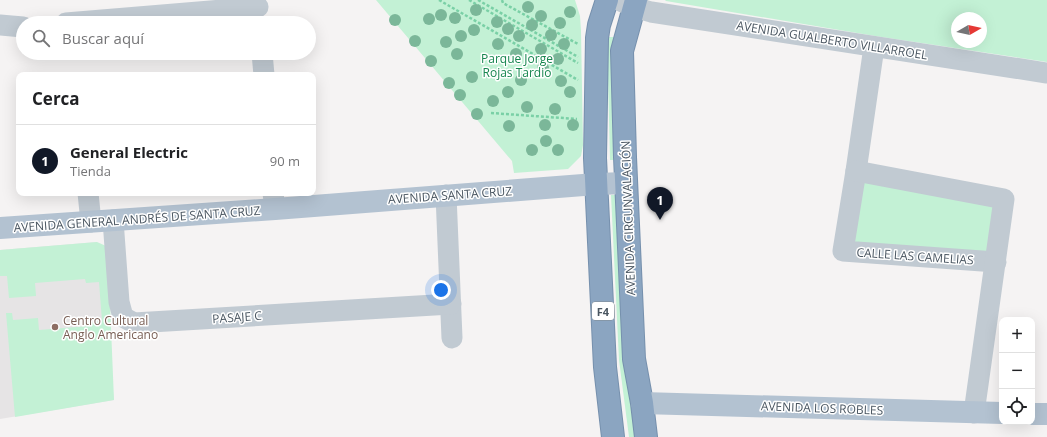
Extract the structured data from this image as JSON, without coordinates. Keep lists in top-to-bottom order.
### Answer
{
  "streets": {
    "highway": ["AVENIDA CIRCUNVALACIÓN", "F4"],
    "main road": ["AVENIDA SANTA CRUZ", "AVENIDA GENERAL ANDRÉS DE SANTA CRUZ", "AVENIDA LOS ROBLES"],
    "street": ["AVENIDA GUALBERTO VILLARROEL", "CALLE LAS CAMELIAS", "PASAJE C"]
  },
  "crossings": [
    ["AVENIDA GUALBERTO VILLARROEL", "AVENIDA CIRCUNVALACIÓN"],
    ["AVENIDA GUALBERTO VILLARROEL", "CALLE LAS CAMELIAS"],
    ["AVENIDA SANTA CRUZ", "AVENIDA CIRCUNVALACIÓN"],
    ["AVENIDA SANTA CRUZ", "AVENIDA GENERAL ANDRÉS DE SANTA CRUZ"],
    ["AVENIDA SANTA CRUZ", "F4"],
    ["AVENIDA CIRCUNVALACIÓN", "AVENIDA LOS ROBLES"],
    ["AVENIDA GENERAL ANDRÉS DE SANTA CRUZ", "PASAJE C"]
  ],
  "parks": ["Parque Jorge Rojas Tardio"],
  "places": ["Centro Cultural Anglo Americano"],
  "north": "right",
  "page": {
    "search": "Buscar aquí",
    "heading": "Cerca",
    "list": [
      {
        "mark": "1",
        "name": "General Electric",
        "note": "Tienda",
        "value": "90 m"
      }
    ],
    "pins": "1",
    "map_buttons": ["+", "−"]
  }
}
